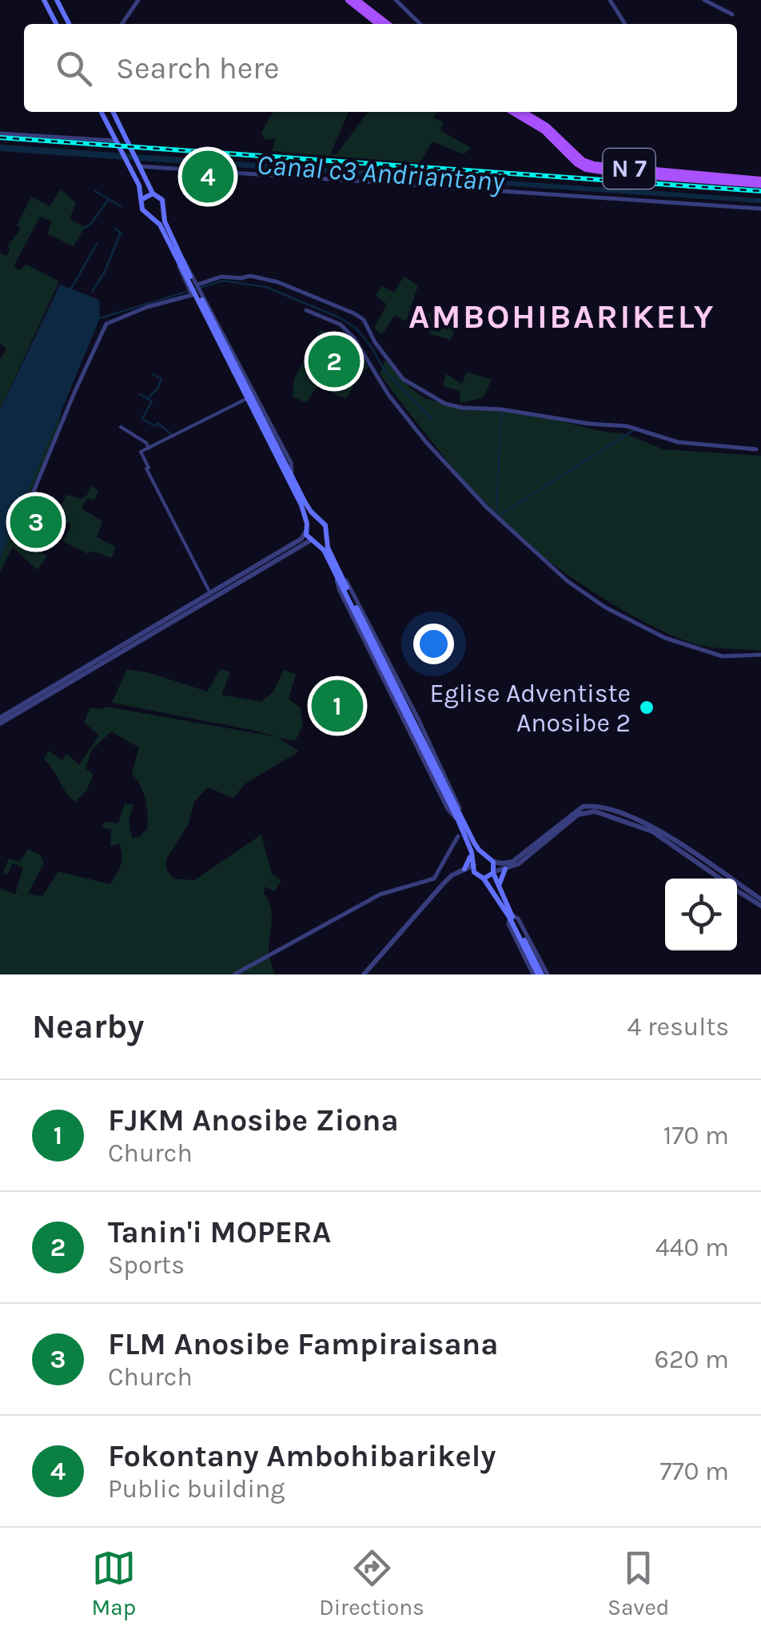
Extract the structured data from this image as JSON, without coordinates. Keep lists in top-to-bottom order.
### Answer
{
  "streets": {
    "main road": ["N 7"]
  },
  "districts": ["AMBOHIBARIKELY"],
  "water": ["Canal c3 Andriantany"],
  "places": ["Eglise Adventiste Anosibe 2"],
  "page": {
    "search": "Search here",
    "pins": [
      "4",
      "2",
      "3",
      "1"
    ],
    "heading": ["Nearby", "4 results"],
    "list": [
      {
        "mark": "1",
        "name": "FJKM Anosibe Ziona",
        "note": "Church",
        "value": "170 m"
      },
      {
        "mark": "2",
        "name": "Tanin'i MOPERA",
        "note": "Sports",
        "value": "440 m"
      },
      {
        "mark": "3",
        "name": "FLM Anosibe Fampiraisana",
        "note": "Church",
        "value": "620 m"
      },
      {
        "mark": "4",
        "name": "Fokontany Ambohibarikely",
        "note": "Public building",
        "value": "770 m"
      }
    ],
    "nav": ["Map", "Directions", "Saved"]
  }
}
